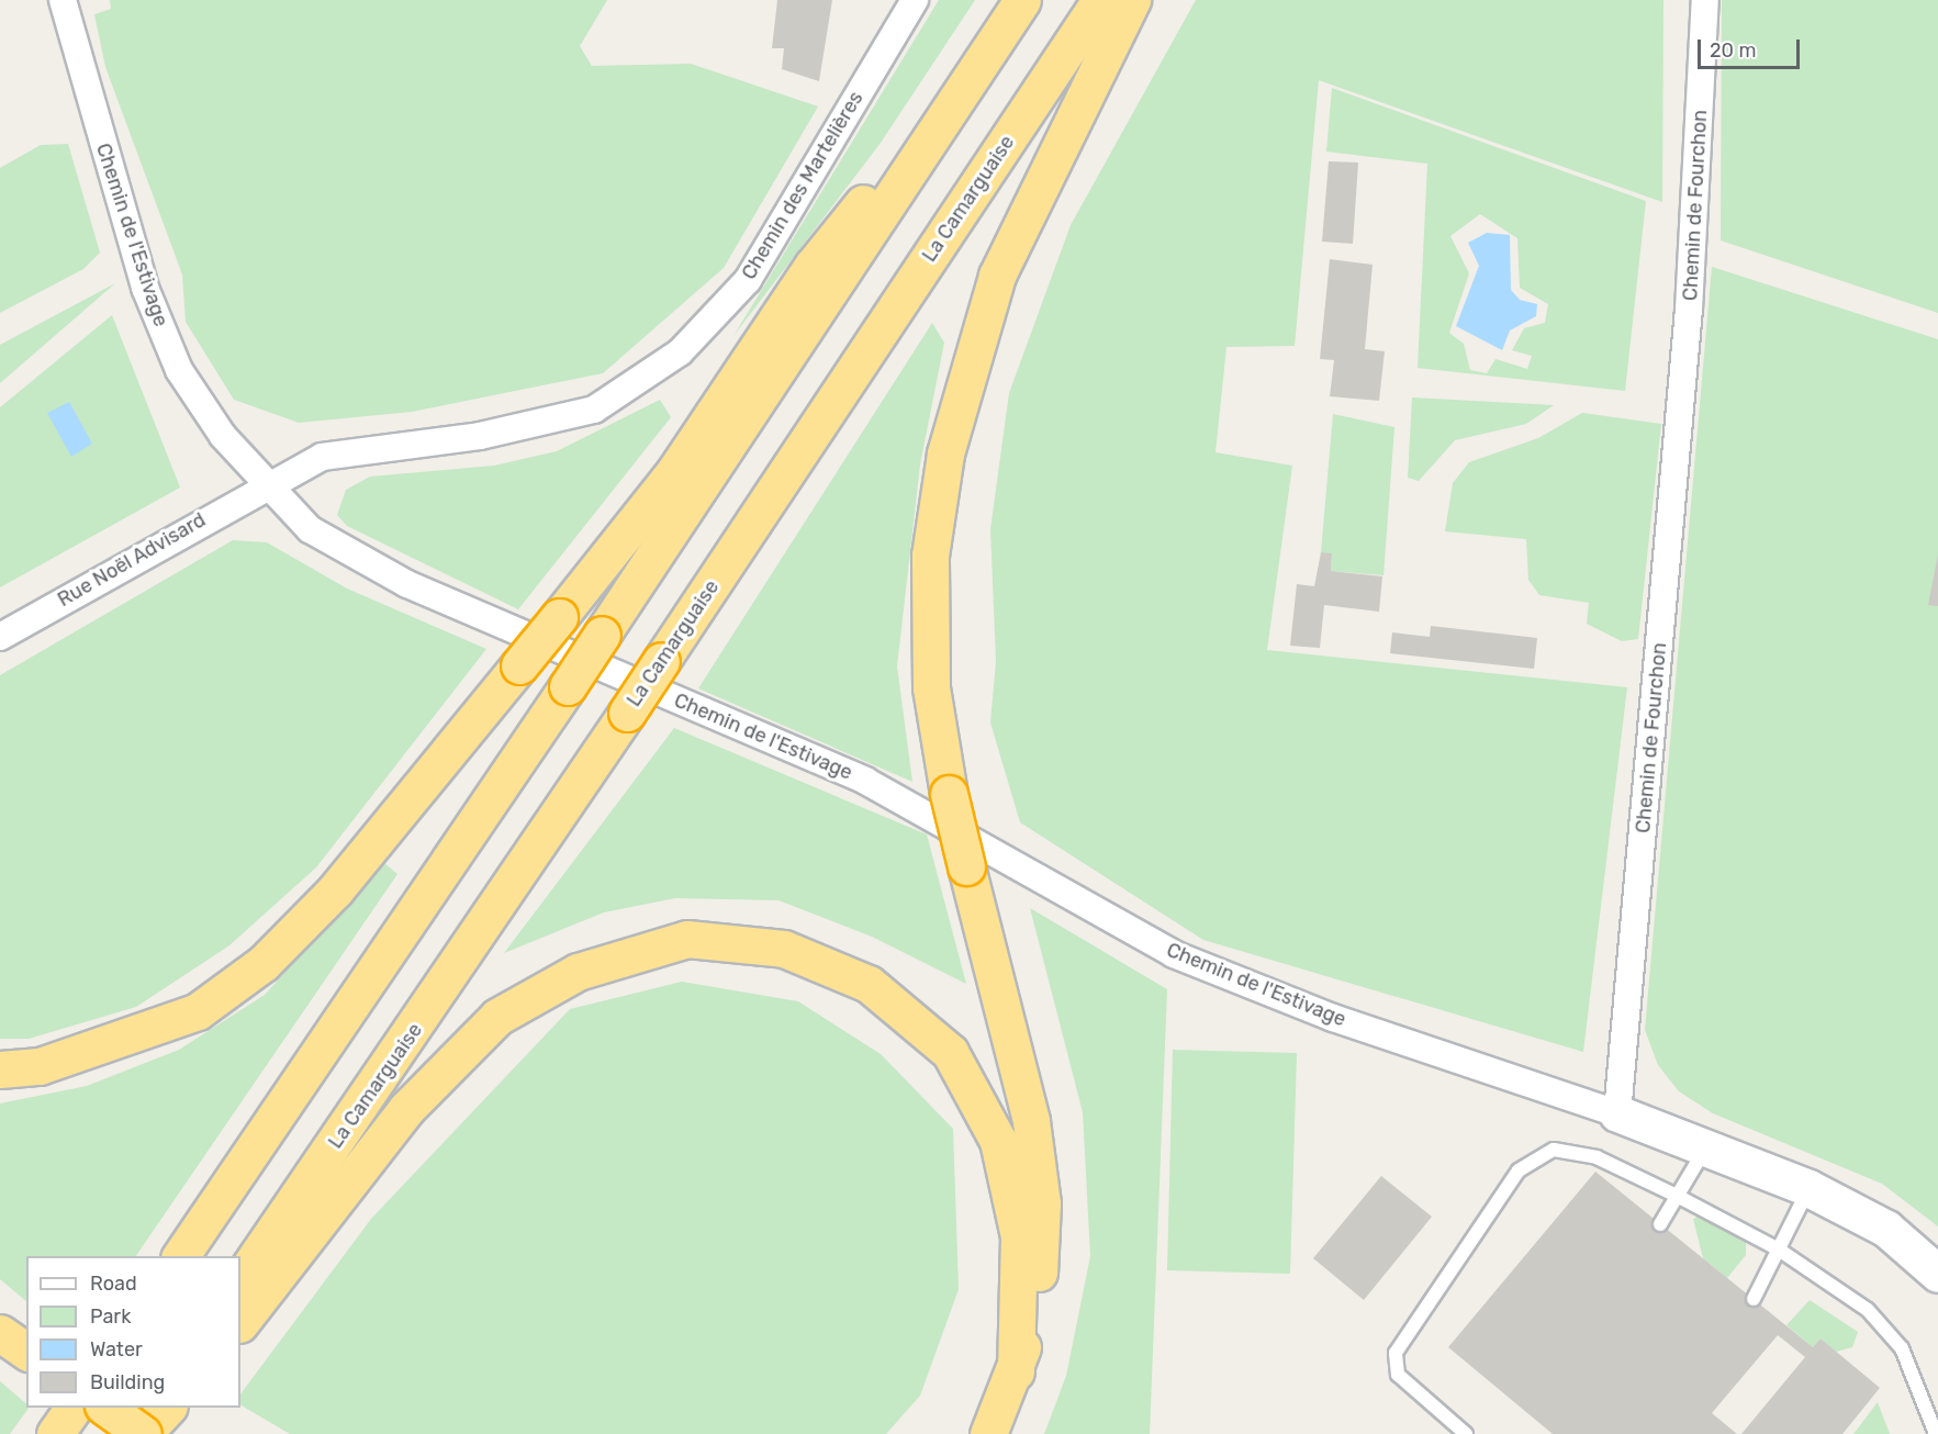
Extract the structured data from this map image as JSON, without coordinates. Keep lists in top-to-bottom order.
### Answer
{
  "streets": {
    "highway": ["La Camarguaise"],
    "street": [
      "Chemin des Martelières",
      "Chemin de Fourchon",
      "Chemin de l'Estivage",
      "Rue Noël Advisard"
    ]
  },
  "crossings": [
    ["Chemin des Martelières", "Chemin de l'Estivage"],
    ["Chemin des Martelières", "Rue Noël Advisard"],
    ["Chemin de Fourchon", "Chemin de l'Estivage"],
    ["Chemin de l'Estivage", "Rue Noël Advisard"]
  ],
  "legend": [
    "Road",
    "Park",
    "Water",
    "Building"
  ],
  "scale_bar": "20 m"
}
